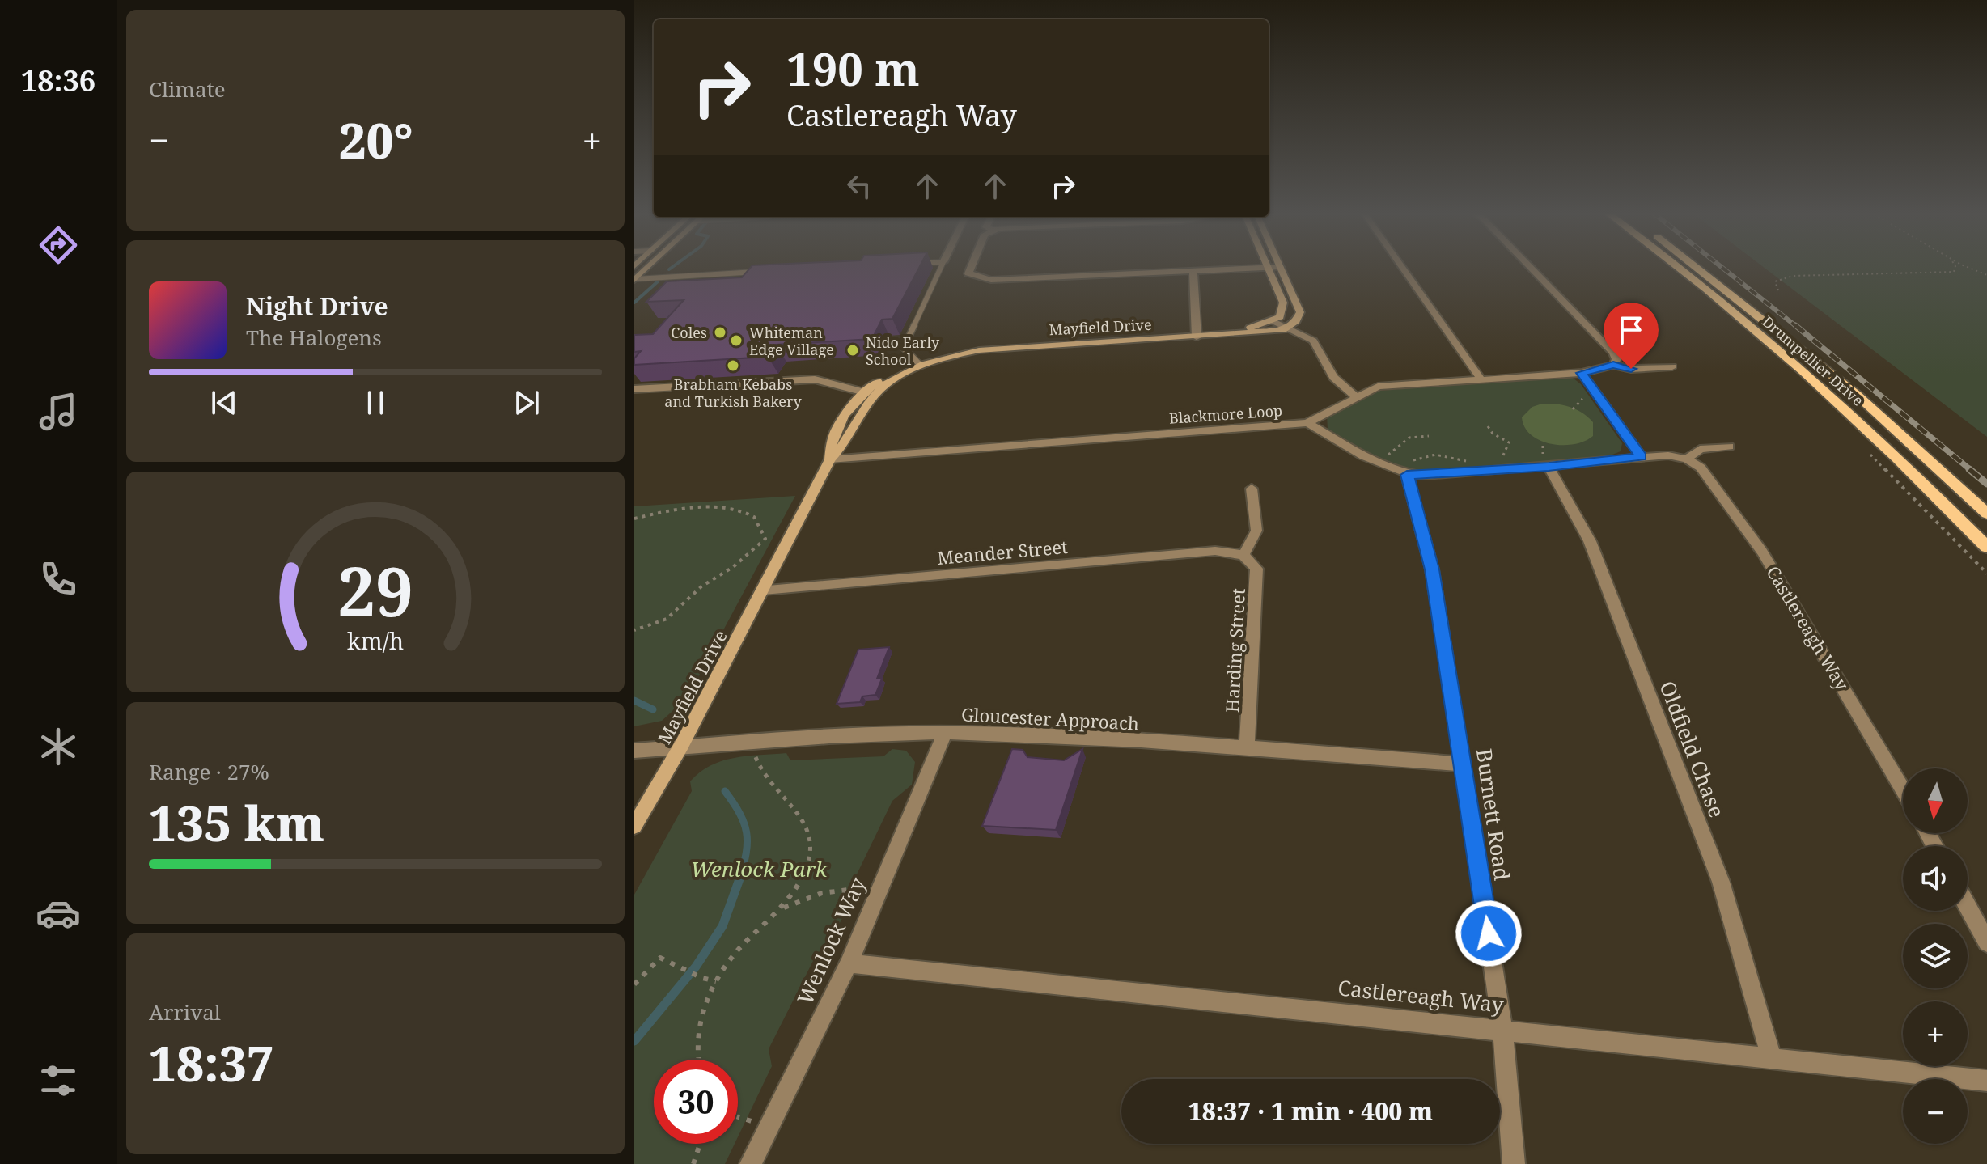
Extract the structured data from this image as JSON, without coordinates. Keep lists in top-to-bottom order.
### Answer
{
  "streets": {
    "main road": ["Drumpellier Drive"],
    "street": [
      "Mayfield Drive",
      "Blackmore Loop",
      "Meander Street",
      "Castlereagh Way",
      "Harding Street",
      "Gloucester Approach",
      "Oldfield Chase",
      "Burnett Road",
      "Wenlock Way"
    ]
  },
  "crossings": [
    ["Mayfield Drive", "Blackmore Loop"],
    ["Mayfield Drive", "Meander Street"],
    ["Mayfield Drive", "Gloucester Approach"],
    ["Meander Street", "Harding Street"],
    ["Castlereagh Way", "Oldfield Chase"],
    ["Castlereagh Way", "Burnett Road"],
    ["Castlereagh Way", "Wenlock Way"],
    ["Harding Street", "Gloucester Approach"],
    ["Gloucester Approach", "Burnett Road"],
    ["Gloucester Approach", "Wenlock Way"]
  ],
  "parks": ["Wenlock Park"],
  "places": [
    "Coles",
    "Whiteman Edge Village",
    "Nido Early School",
    "Brabham Kebabs and Turkish Bakery"
  ],
  "north": "bottom",
  "page": {
    "tabs": "18:36",
    "tile": [
      "Climate",
      ["Range · 27%", "135 km"],
      ["Arrival", "18:37"]
    ],
    "turn": ["190 m", "Castlereagh Way"],
    "heat": ["−", "20°", "+"],
    "song": ["Night Drive", "The Halogens"],
    "map_buttons": ["+", "−"],
    "limit": "30",
    "trip": "18:37 · 1 min · 400 m",
    "gauge": ["29", "km/h"]
  }
}
